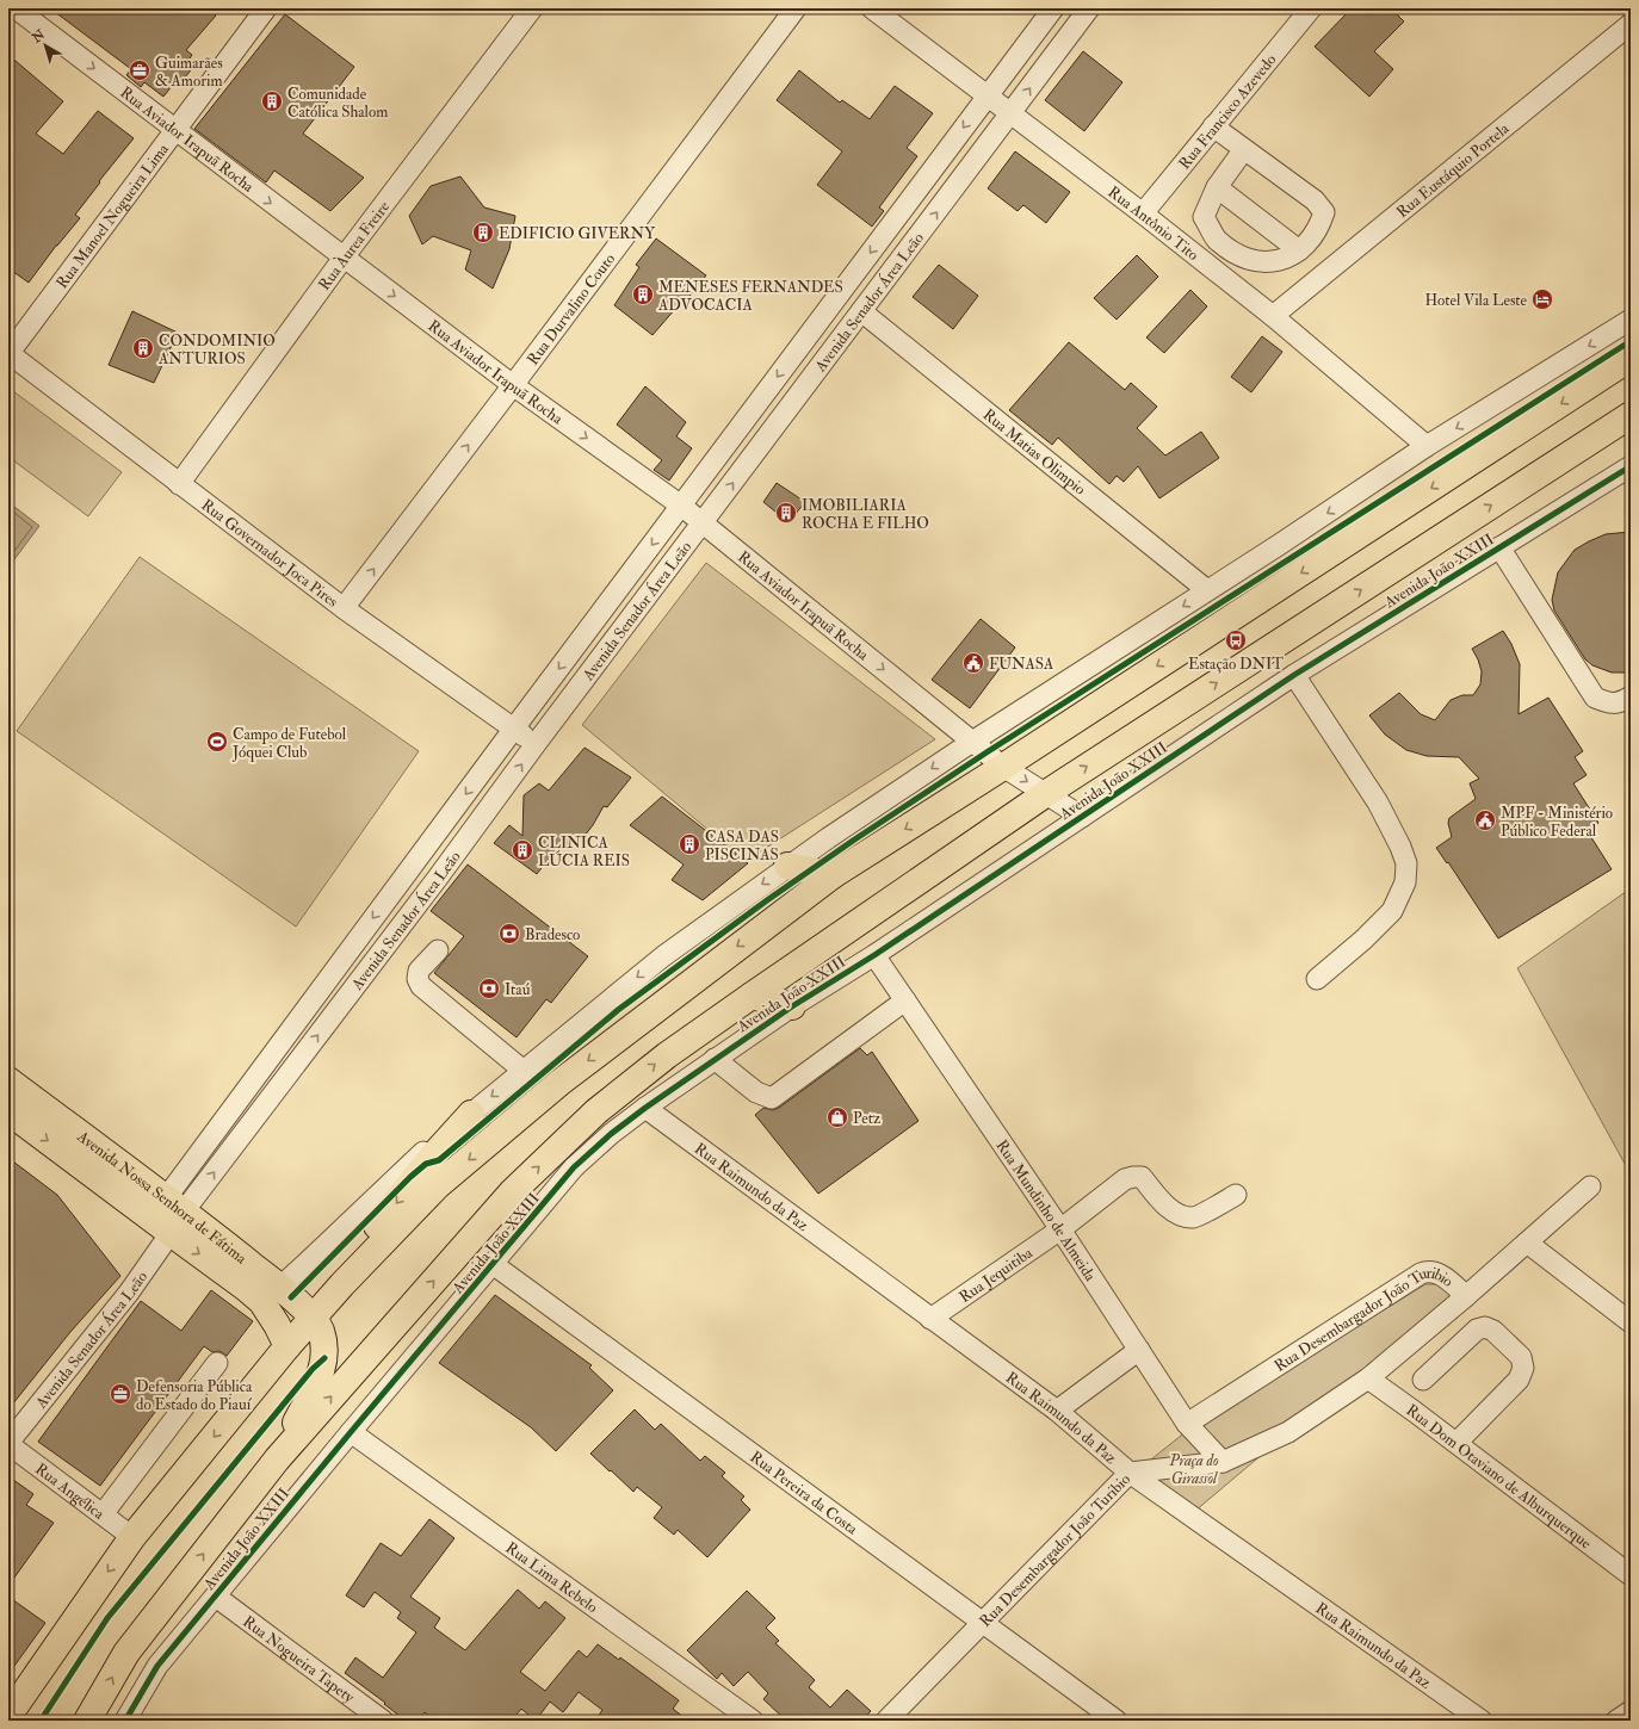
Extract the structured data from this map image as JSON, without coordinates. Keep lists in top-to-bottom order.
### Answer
{
  "streets": {
    "main road": ["Avenida João XXIII", "Avenida Nossa Senhora de Fátima"],
    "street": [
      "Rua Francisco Azevedo",
      "Rua Aviador Irapuã Rocha",
      "Rua Eustáquio Portela",
      "Rua Manoel Nogueira Lima",
      "Rua Antônio Tito",
      "Rua Àurea Freire",
      "Avenida Senador Área Leão",
      "Rua Durvalino Couto",
      "Rua Matias Olimpio",
      "Rua Governador Joca Pires",
      "Rua Raimundo da Paz",
      "Rua Mundinho de Almeida",
      "Rua Jequitiba",
      "Rua Desembargador João Turibio",
      "Rua Dom Otaviano de Alburquerque",
      "Rua Angélica",
      "Rua Pereira da Costa",
      "Rua Lima Rebelo",
      "Rua Nogueira Tapety"
    ]
  },
  "crossings": [
    ["Rua Francisco Azevedo", "Rua Antônio Tito"],
    ["Rua Aviador Irapuã Rocha", "Rua Manoel Nogueira Lima"],
    ["Rua Aviador Irapuã Rocha", "Rua Àurea Freire"],
    ["Rua Aviador Irapuã Rocha", "Avenida Senador Área Leão"],
    ["Rua Aviador Irapuã Rocha", "Rua Durvalino Couto"],
    ["Rua Aviador Irapuã Rocha", "Avenida João XXIII"],
    ["Rua Eustáquio Portela", "Rua Antônio Tito"],
    ["Rua Manoel Nogueira Lima", "Rua Governador Joca Pires"],
    ["Rua Antônio Tito", "Avenida Senador Área Leão"],
    ["Rua Àurea Freire", "Rua Governador Joca Pires"],
    ["Avenida Senador Área Leão", "Rua Matias Olimpio"],
    ["Avenida Senador Área Leão", "Rua Governador Joca Pires"],
    ["Avenida Senador Área Leão", "Avenida Nossa Senhora de Fátima"],
    ["Avenida Senador Área Leão", "Rua Angélica"],
    ["Rua Durvalino Couto", "Rua Governador Joca Pires"],
    ["Avenida João XXIII", "Rua Raimundo da Paz"],
    ["Avenida João XXIII", "Rua Mundinho de Almeida"],
    ["Avenida João XXIII", "Rua Pereira da Costa"],
    ["Avenida João XXIII", "Rua Lima Rebelo"],
    ["Avenida João XXIII", "Rua Nogueira Tapety"],
    ["Rua Raimundo da Paz", "Rua Jequitiba"],
    ["Rua Raimundo da Paz", "Rua Desembargador João Turibio"],
    ["Rua Mundinho de Almeida", "Rua Jequitiba"],
    ["Rua Mundinho de Almeida", "Rua Desembargador João Turibio"],
    ["Rua Desembargador João Turibio", "Rua Dom Otaviano de Alburquerque"],
    ["Rua Desembargador João Turibio", "Rua Pereira da Costa"]
  ],
  "one_way": ["Rua Aviador Irapuã Rocha", "Rua Durvalino Couto"],
  "parks": ["Praça do Girassol"],
  "places": {
    "office": ["Guimarães & Amorim", "Defensoria Pública do Estado do Piauí"],
    "building": [
      "Comunidade Católica Shalom",
      "EDIFICIO GIVERNY",
      "MENESES FERNANDES ADVOCACIA",
      "CONDOMINIO ANTURIOS",
      "IMOBILIARIA ROCHA E FILHO",
      "CASA DAS PISCINAS",
      "CLINICA LÚCIA REIS"
    ],
    "hotel": ["Hotel Vila Leste"],
    "bus stop": ["Estação DNIT"],
    "public building": ["FUNASA", "MPF - Ministério Público Federal"],
    "sports": ["Campo de Futebol Jóquei Club"],
    "bank": ["Bradesco", "Itaú"],
    "shop": ["Petz"]
  },
  "north": "top left"
}
